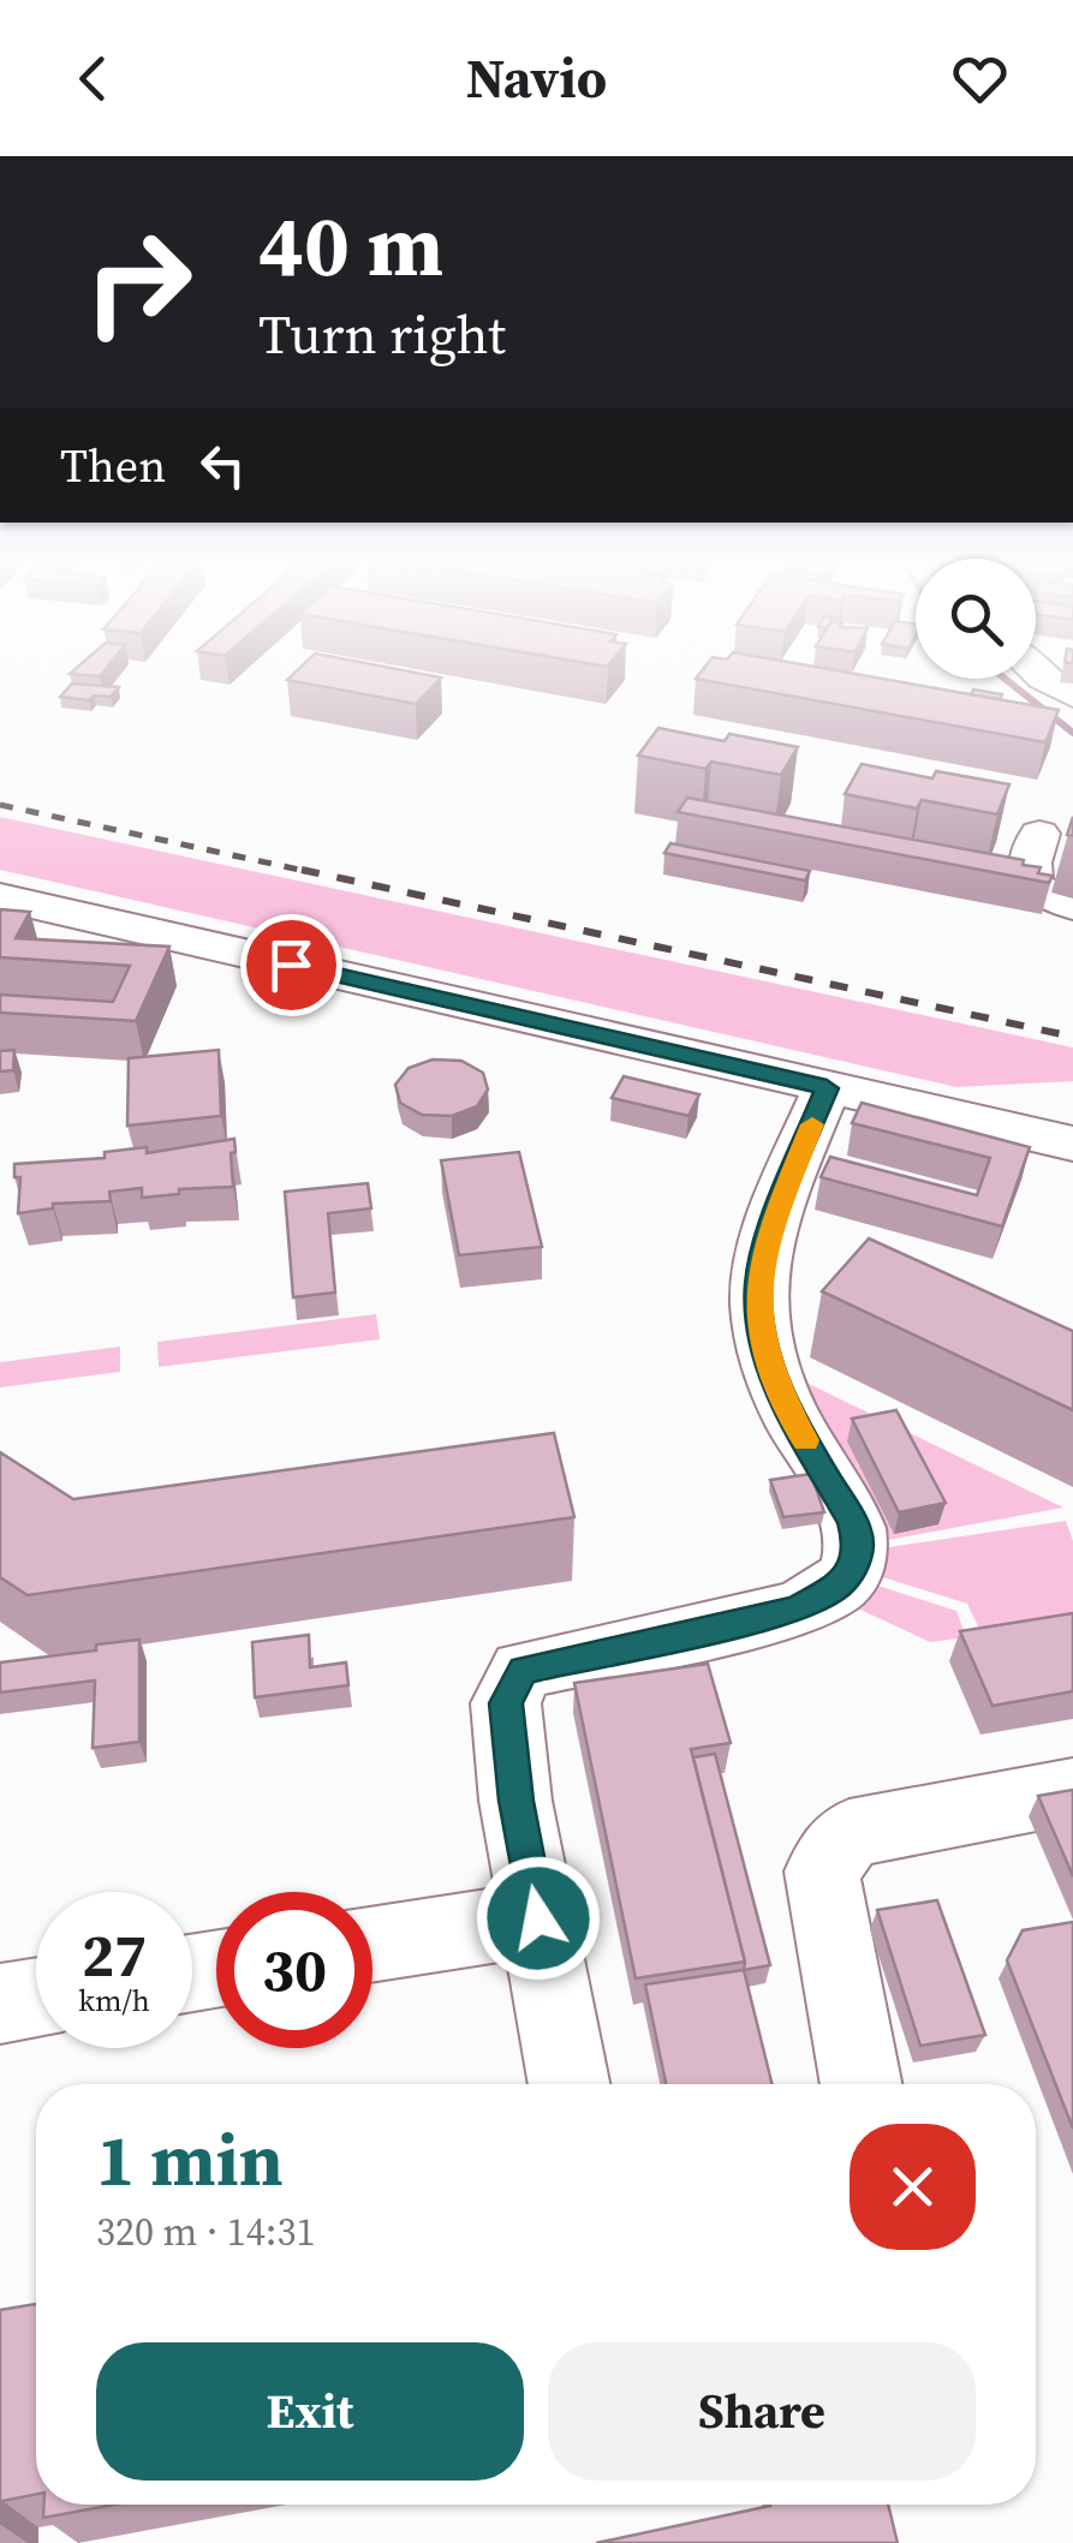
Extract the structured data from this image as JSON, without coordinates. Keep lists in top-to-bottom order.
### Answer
{
  "page": {
    "header": "Navio",
    "turn": ["40 m", "Turn right"],
    "then": "Then",
    "speed": "27 km/h",
    "limit": "30",
    "heading": ["1 min", "320 m · 14:31"],
    "buttons": ["Exit", "Share"]
  }
}
